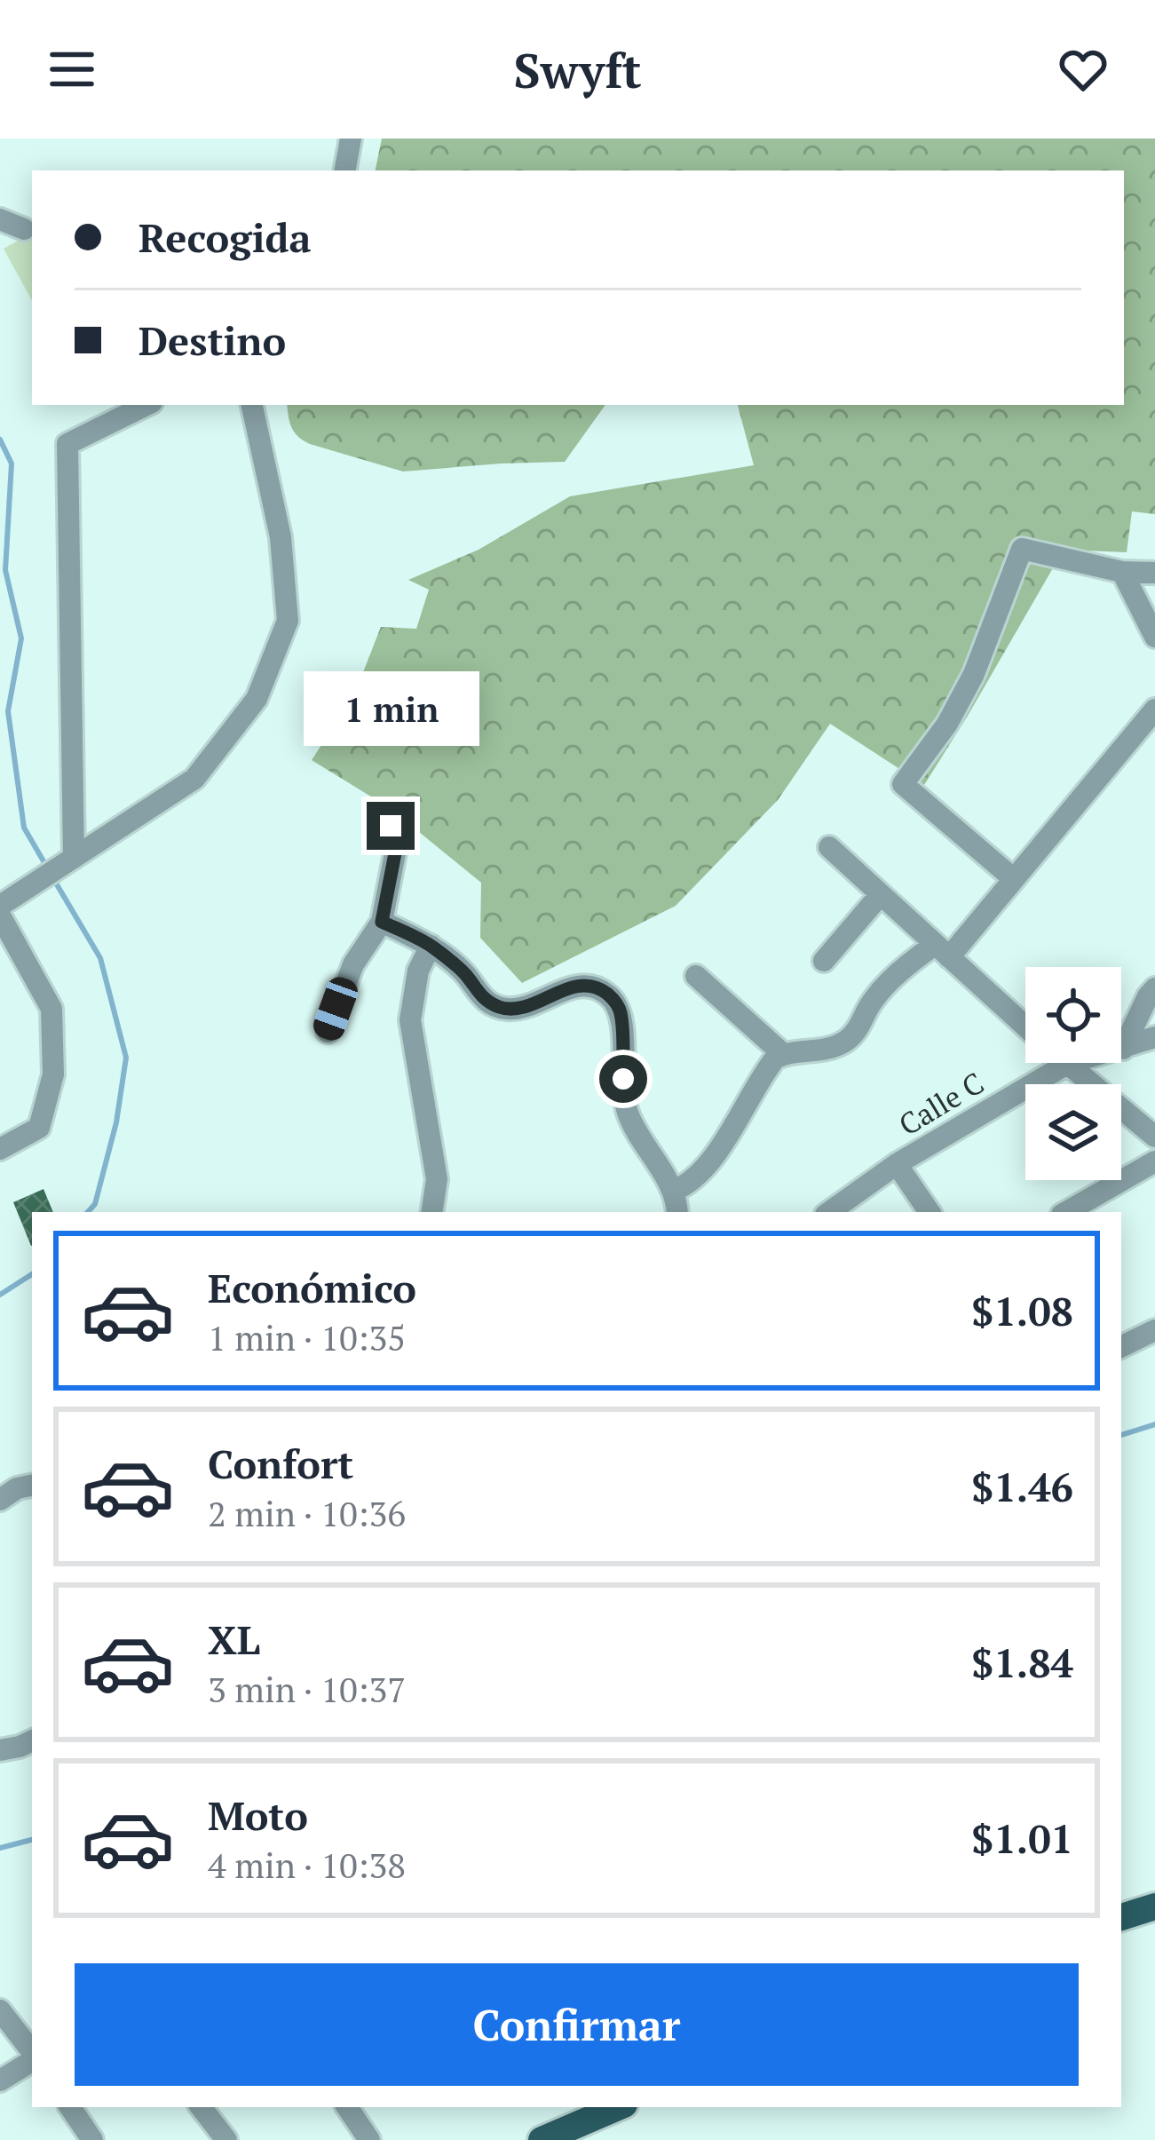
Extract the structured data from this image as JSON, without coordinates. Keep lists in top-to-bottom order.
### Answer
{
  "streets": {
    "street": ["Calle C"]
  },
  "page": {
    "header": "Swyft",
    "banner": ["Recogida", "Destino"],
    "bubble": "1 min",
    "list": [
      {
        "name": "Económico",
        "note": "1 min · 10:35",
        "value": "$1.08"
      },
      {
        "name": "Confort",
        "note": "2 min · 10:36",
        "value": "$1.46"
      },
      {
        "name": "XL",
        "note": "3 min · 10:37",
        "value": "$1.84"
      },
      {
        "name": "Moto",
        "note": "4 min · 10:38",
        "value": "$1.01"
      }
    ],
    "buttons": "Confirmar"
  }
}
